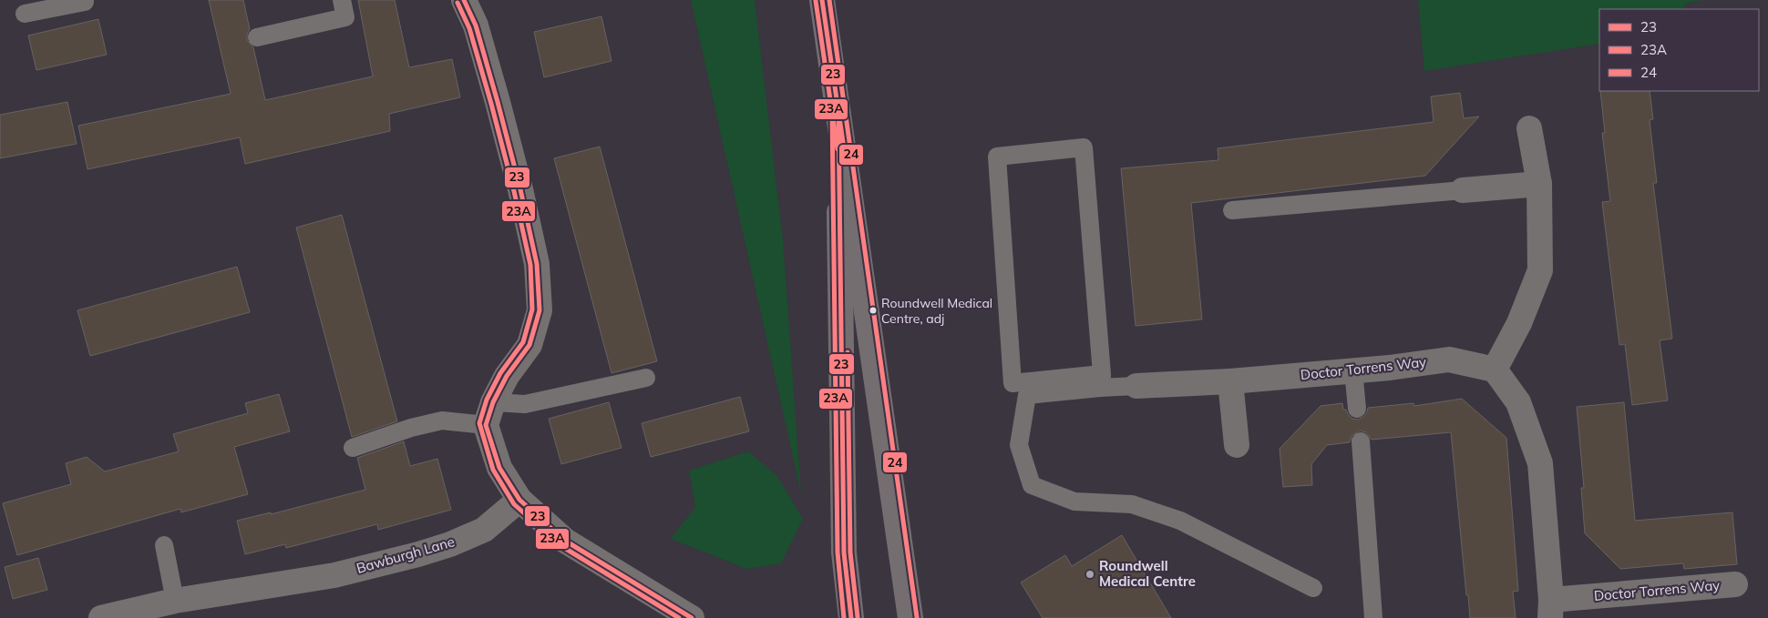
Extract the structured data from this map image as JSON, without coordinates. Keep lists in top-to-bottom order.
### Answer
{
  "streets": {
    "street": ["Doctor Torrens Way", "Bawburgh Lane"]
  },
  "places": ["Roundwell Medical Centre, adj", "Roundwell Medical Centre"],
  "lines": ["transit line 23", "transit line 24", "transit line 23A"],
  "legend": ["23", "23A", "24"]
}
